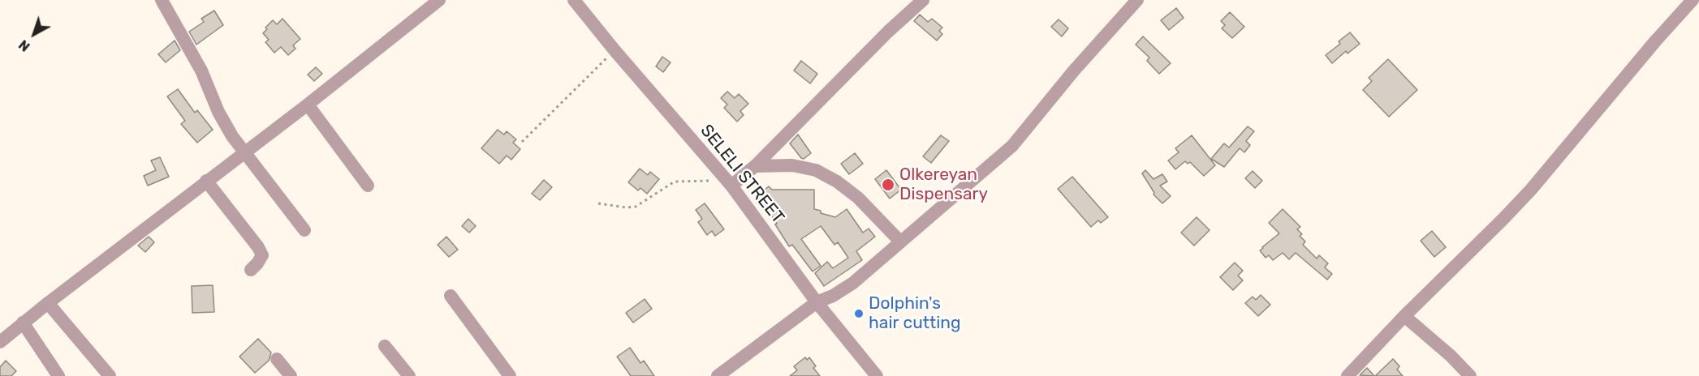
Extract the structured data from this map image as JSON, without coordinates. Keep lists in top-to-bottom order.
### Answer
{
  "streets": {
    "street": ["SELELI STREET"]
  },
  "places": ["Olkereyan Dispensary", "Dolphin's hair cutting"],
  "north": "bottom left"
}
